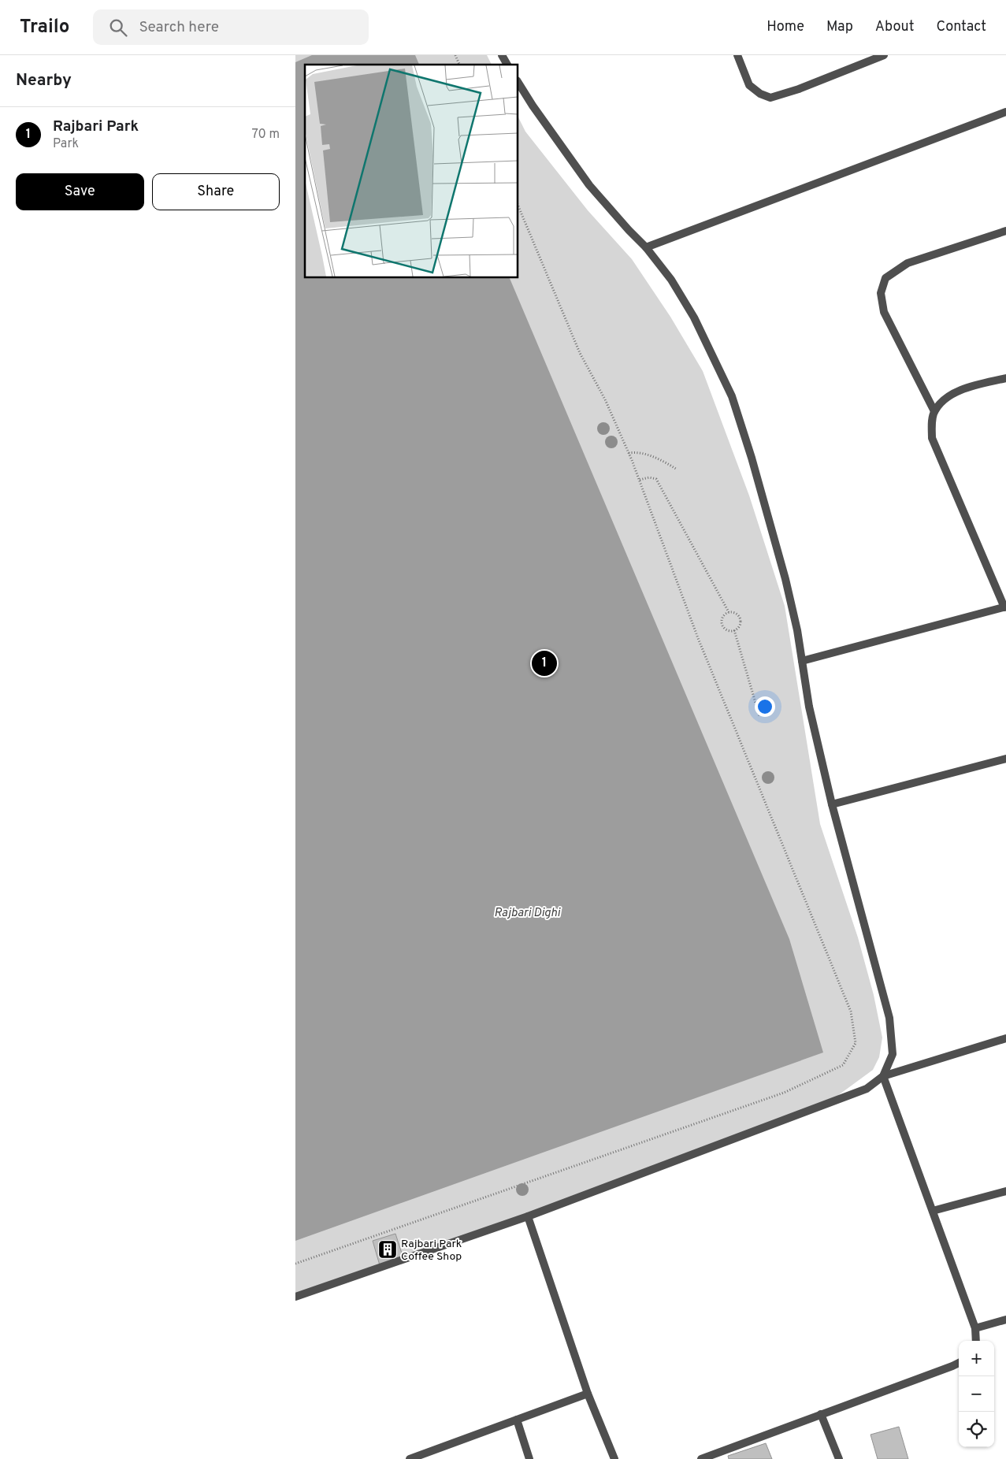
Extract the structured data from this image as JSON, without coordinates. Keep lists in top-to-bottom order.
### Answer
{
  "water": ["Rajbari Dighi"],
  "places": {
    "building": ["Rajbari Park Coffee Shop"]
  },
  "page": {
    "header": "Trailo",
    "search": "Search here",
    "nav": [
      "Home",
      "Map",
      "About",
      "Contact"
    ],
    "heading": "Nearby",
    "list": [
      {
        "mark": "1",
        "name": "Rajbari Park",
        "note": "Park",
        "value": "70 m"
      }
    ],
    "buttons": ["Save", "Share"],
    "pins": "1",
    "map_buttons": ["+", "−"]
  }
}
